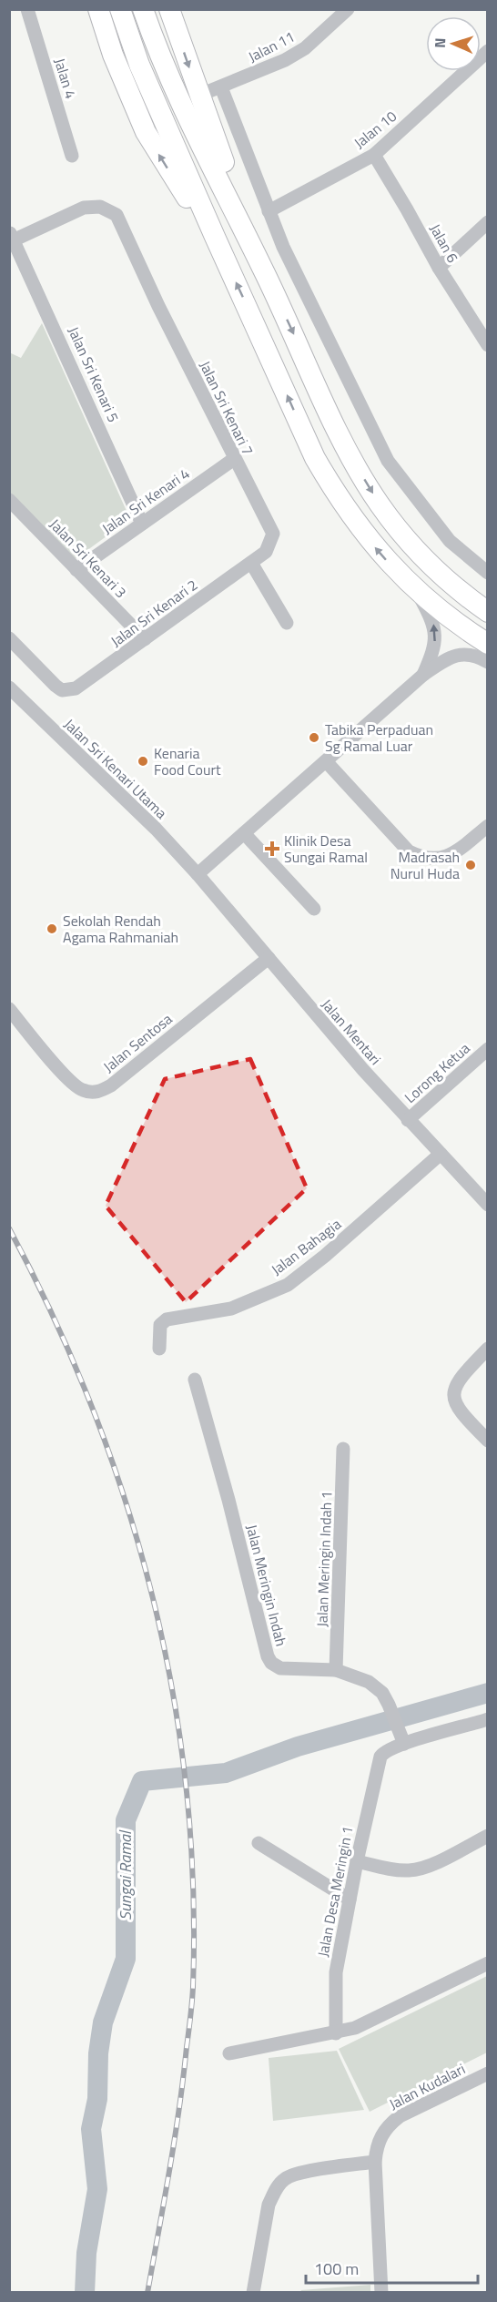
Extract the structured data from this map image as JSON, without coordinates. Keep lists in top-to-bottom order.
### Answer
{
  "streets": {
    "street": [
      "Jalan 11",
      "Jalan 4",
      "Jalan 10",
      "Jalan 6",
      "Jalan Sri Kenari 5",
      "Jalan Sri Kenari 7",
      "Jalan Sri Kenari 4",
      "Jalan Sri Kenari 3",
      "Jalan Sri Kenari 2",
      "Jalan Sri Kenari Utama",
      "Jalan Mentari",
      "Jalan Sentosa",
      "Lorong Ketua",
      "Jalan Bahagia",
      "Jalan Meringin Indah 1",
      "Jalan Meringin Indah",
      "Jalan Desa Meringin 1",
      "Jalan Kudalari"
    ]
  },
  "crossings": [
    ["Jalan 10", "Jalan 6"],
    ["Jalan Sri Kenari 5", "Jalan Sri Kenari 7"],
    ["Jalan Sri Kenari 5", "Jalan Sri Kenari 4"],
    ["Jalan Sri Kenari 7", "Jalan Sri Kenari 4"],
    ["Jalan Sri Kenari 7", "Jalan Sri Kenari 2"],
    ["Jalan Sri Kenari 4", "Jalan Sri Kenari 3"],
    ["Jalan Sri Kenari 3", "Jalan Sri Kenari 2"],
    ["Jalan Sri Kenari Utama", "Jalan Mentari"],
    ["Jalan Mentari", "Jalan Sentosa"],
    ["Jalan Mentari", "Lorong Ketua"],
    ["Jalan Mentari", "Jalan Bahagia"],
    ["Jalan Meringin Indah 1", "Jalan Meringin Indah"],
    ["Jalan Meringin Indah", "Jalan Desa Meringin 1"]
  ],
  "water": ["Sungai Ramal"],
  "places": {
    "other": [
      "Tabika Perpaduan Sg Ramal Luar",
      "Kenaria Food Court",
      "Madrasah Nurul Huda",
      "Sekolah Rendah Agama Rahmaniah"
    ],
    "health": ["Klinik Desa Sungai Ramal"]
  },
  "scale_bar": "100 m",
  "north": "left"
}
